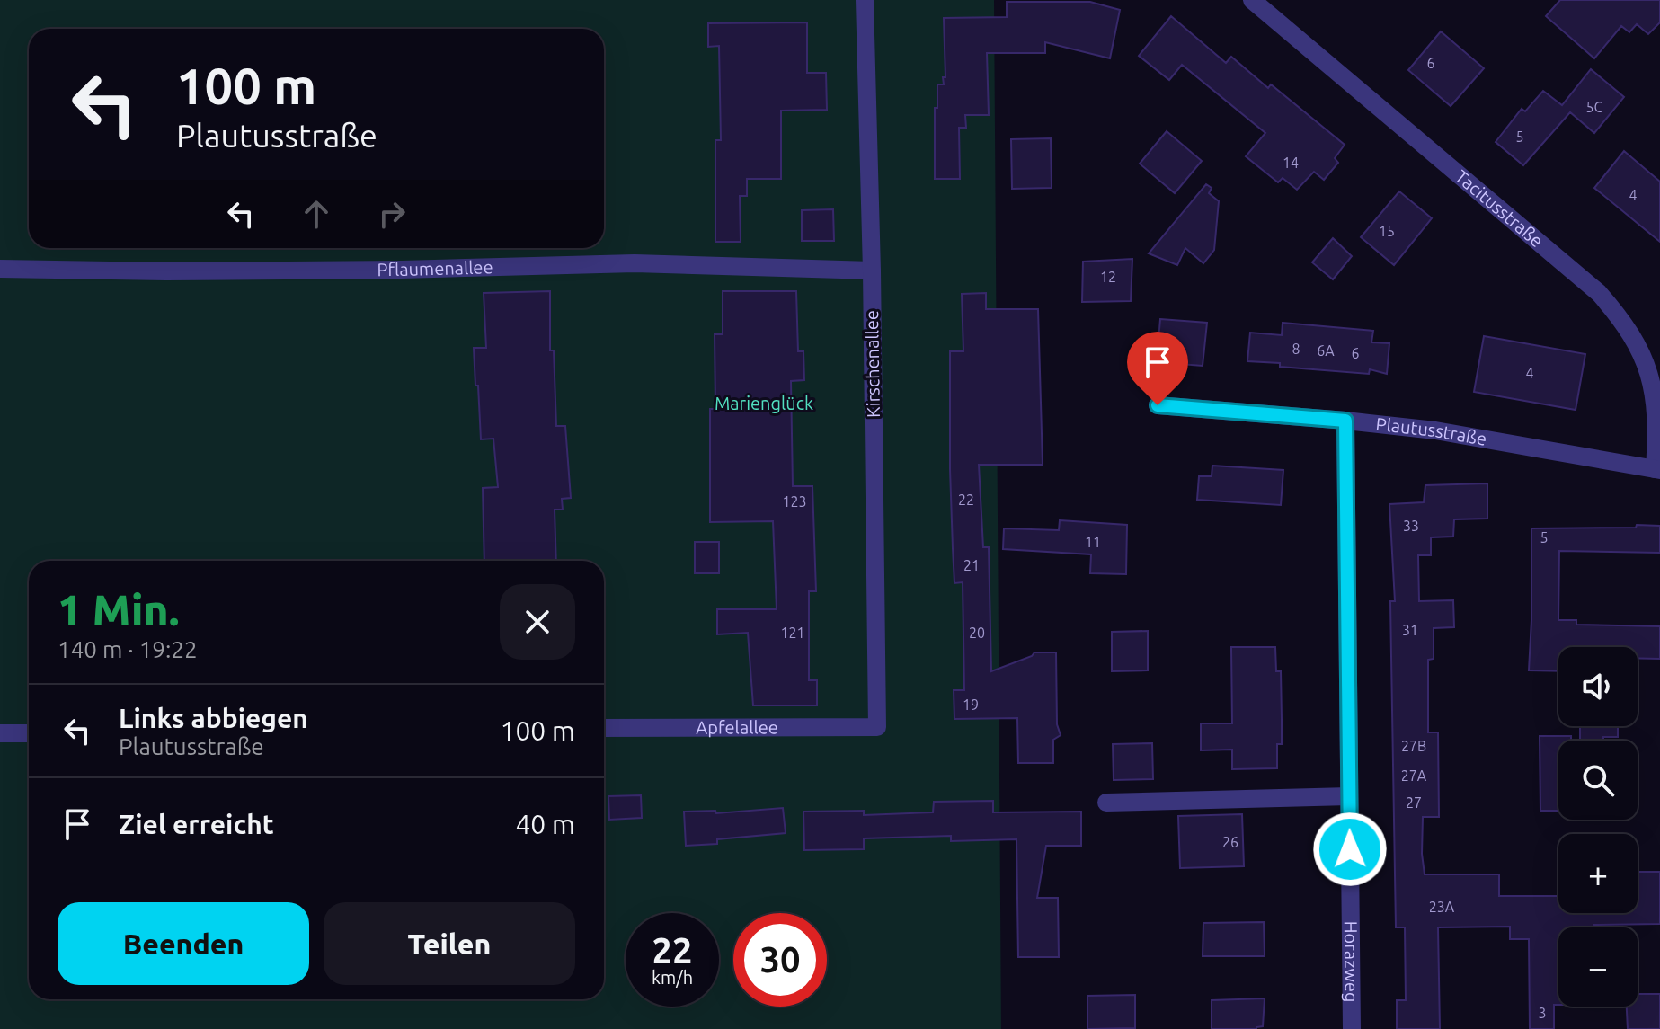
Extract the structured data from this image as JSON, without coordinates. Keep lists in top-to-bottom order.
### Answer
{
  "streets": {
    "street": [
      "Tacitusstraße",
      "Pflaumenallee",
      "Kirschenallee",
      "Plautusstraße",
      "Apfelallee",
      "Horazweg"
    ]
  },
  "crossings": [
    ["Tacitusstraße", "Plautusstraße"],
    ["Pflaumenallee", "Kirschenallee"],
    ["Kirschenallee", "Apfelallee"],
    ["Plautusstraße", "Horazweg"]
  ],
  "parks": ["Marienglück"],
  "house_numbers": [
    "6",
    "5C",
    "5",
    "14",
    "4",
    "15",
    "12",
    "8",
    "6A",
    "6",
    "4",
    "22",
    "123",
    "33",
    "5",
    "11",
    "21",
    "31",
    "121",
    "20",
    "19",
    "27B",
    "27A",
    "27",
    "26",
    "23A",
    "3"
  ],
  "page": {
    "turn": ["100 m", "Plautusstraße"],
    "heading": ["1 Min.", "140 m · 19:22"],
    "map_buttons": ["+", "−"],
    "list": [
      {
        "name": "Links abbiegen",
        "note": "Plautusstraße",
        "value": "100 m"
      },
      {
        "name": "Ziel erreicht",
        "value": "40 m"
      }
    ],
    "buttons": ["Beenden", "Teilen"],
    "speed": "22 km/h",
    "limit": "30"
  }
}
